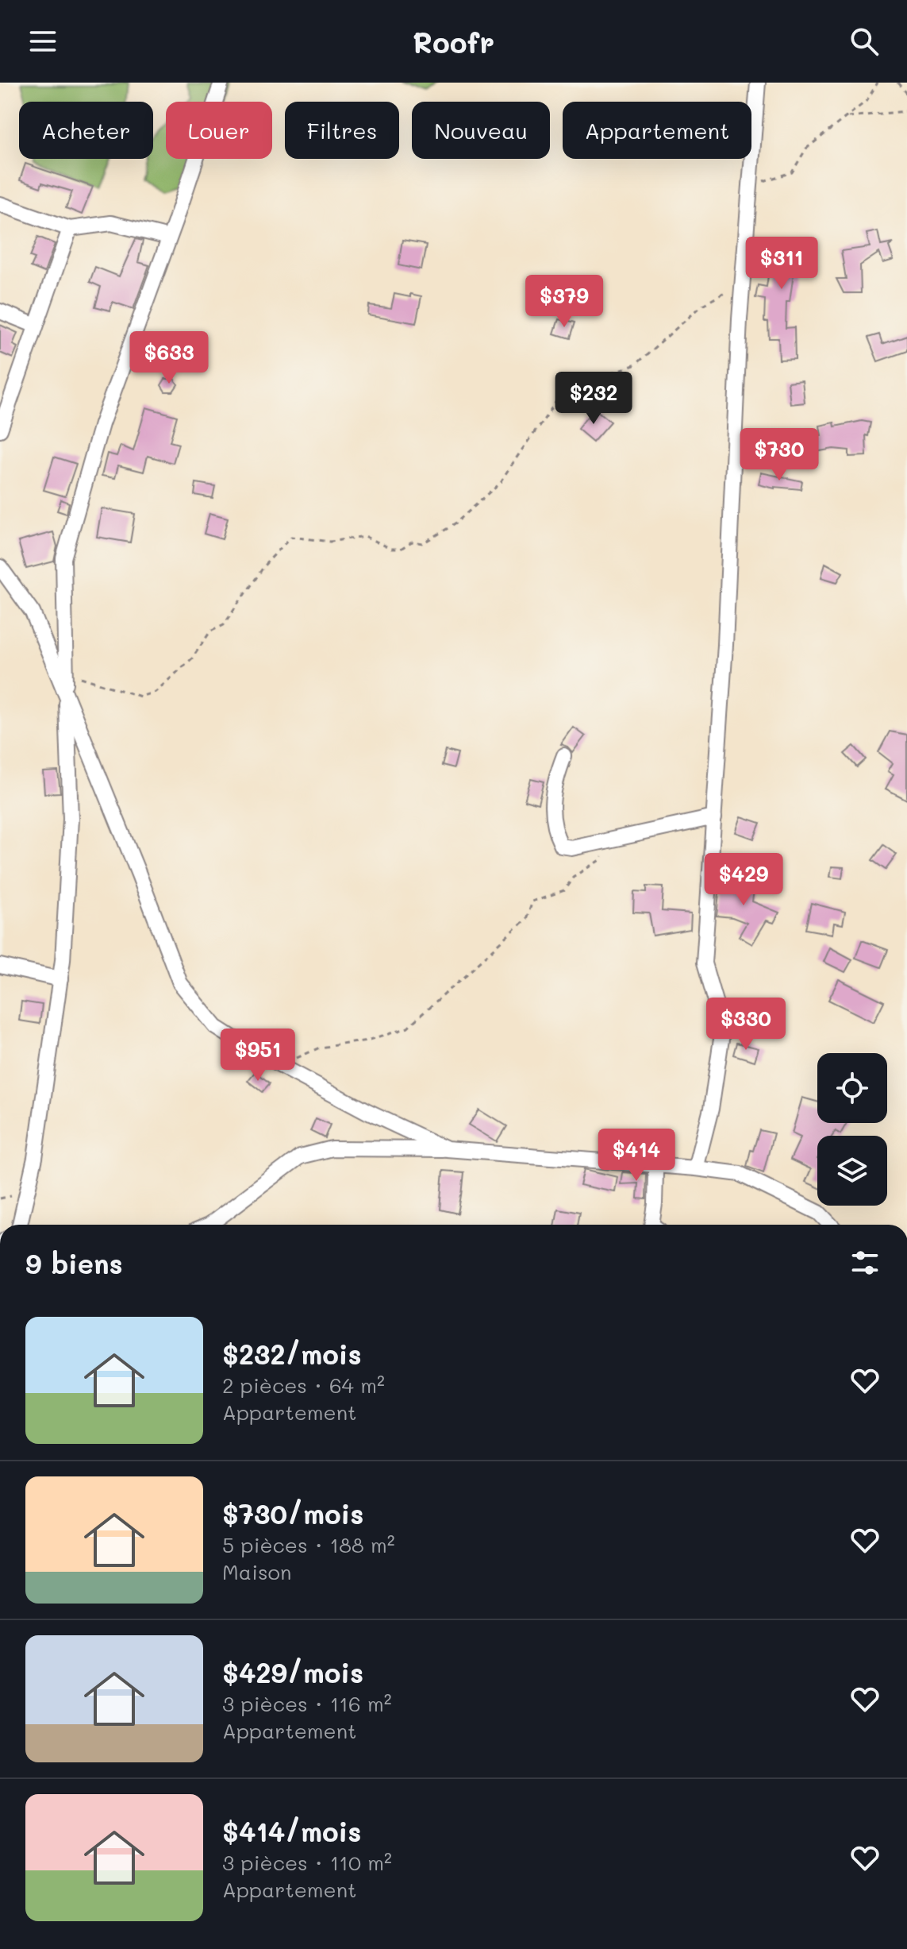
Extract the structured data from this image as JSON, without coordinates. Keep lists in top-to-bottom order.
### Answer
{
  "page": {
    "header": "Roofr",
    "chip": [
      "Acheter",
      "Louer",
      "Filtres",
      "Nouveau",
      "Appartement"
    ],
    "price": [
      "$311",
      "$379",
      "$633",
      "$232",
      "$730",
      "$429",
      "$330",
      "$951",
      "$414"
    ],
    "heading": "9 biens",
    "list": [
      {
        "name": "$232/mois",
        "note": "2 pièces · 64 m² · Appartement"
      },
      {
        "name": "$730/mois",
        "note": "5 pièces · 188 m² · Maison"
      },
      {
        "name": "$429/mois",
        "note": "3 pièces · 116 m² · Appartement"
      },
      {
        "name": "$414/mois",
        "note": "3 pièces · 110 m² · Appartement"
      }
    ]
  }
}
